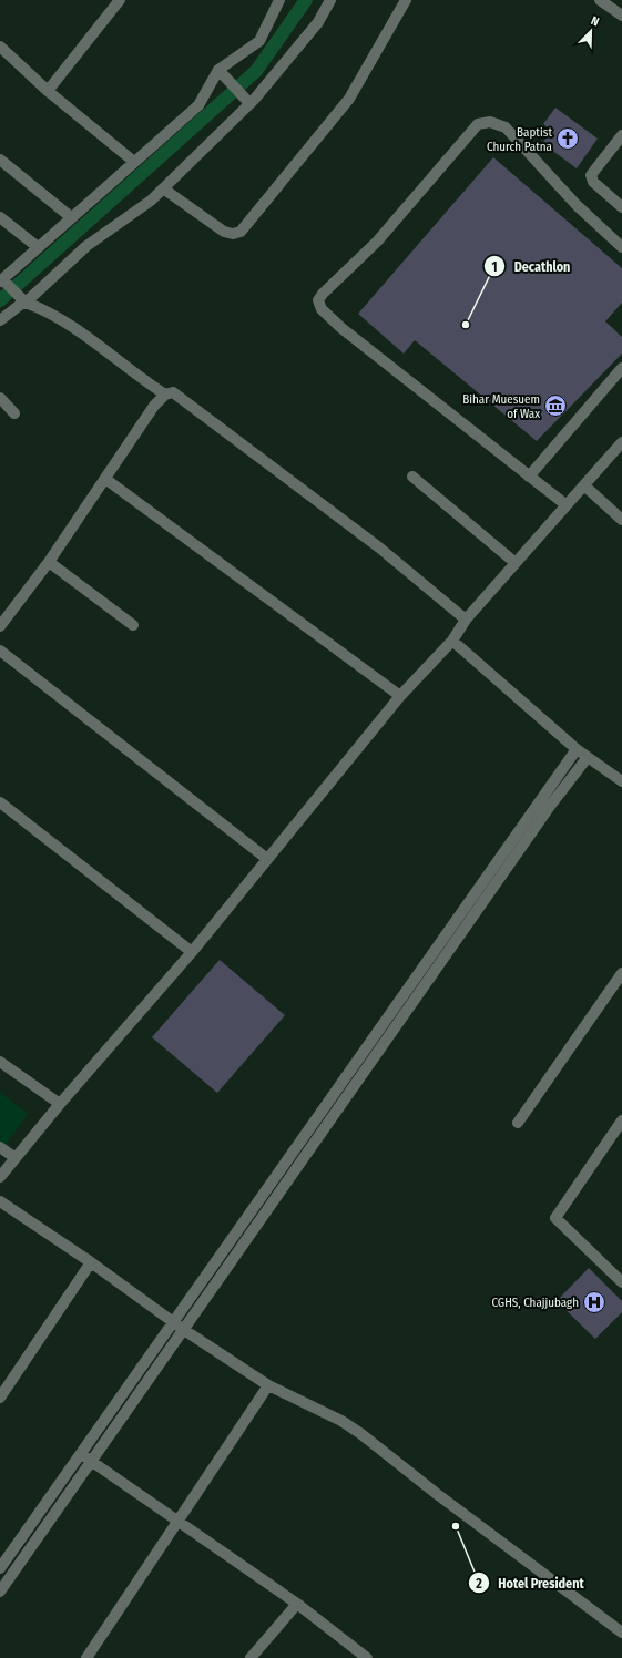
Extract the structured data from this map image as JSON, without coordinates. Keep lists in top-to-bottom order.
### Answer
{
  "places": {
    "church": ["Baptist Church Patna"],
    "other": ["Decathlon", "Hotel President"],
    "museum": ["Bihar Muesuem of Wax"],
    "hospital": ["CGHS, Chajjubagh"]
  },
  "north": "top right"
}
